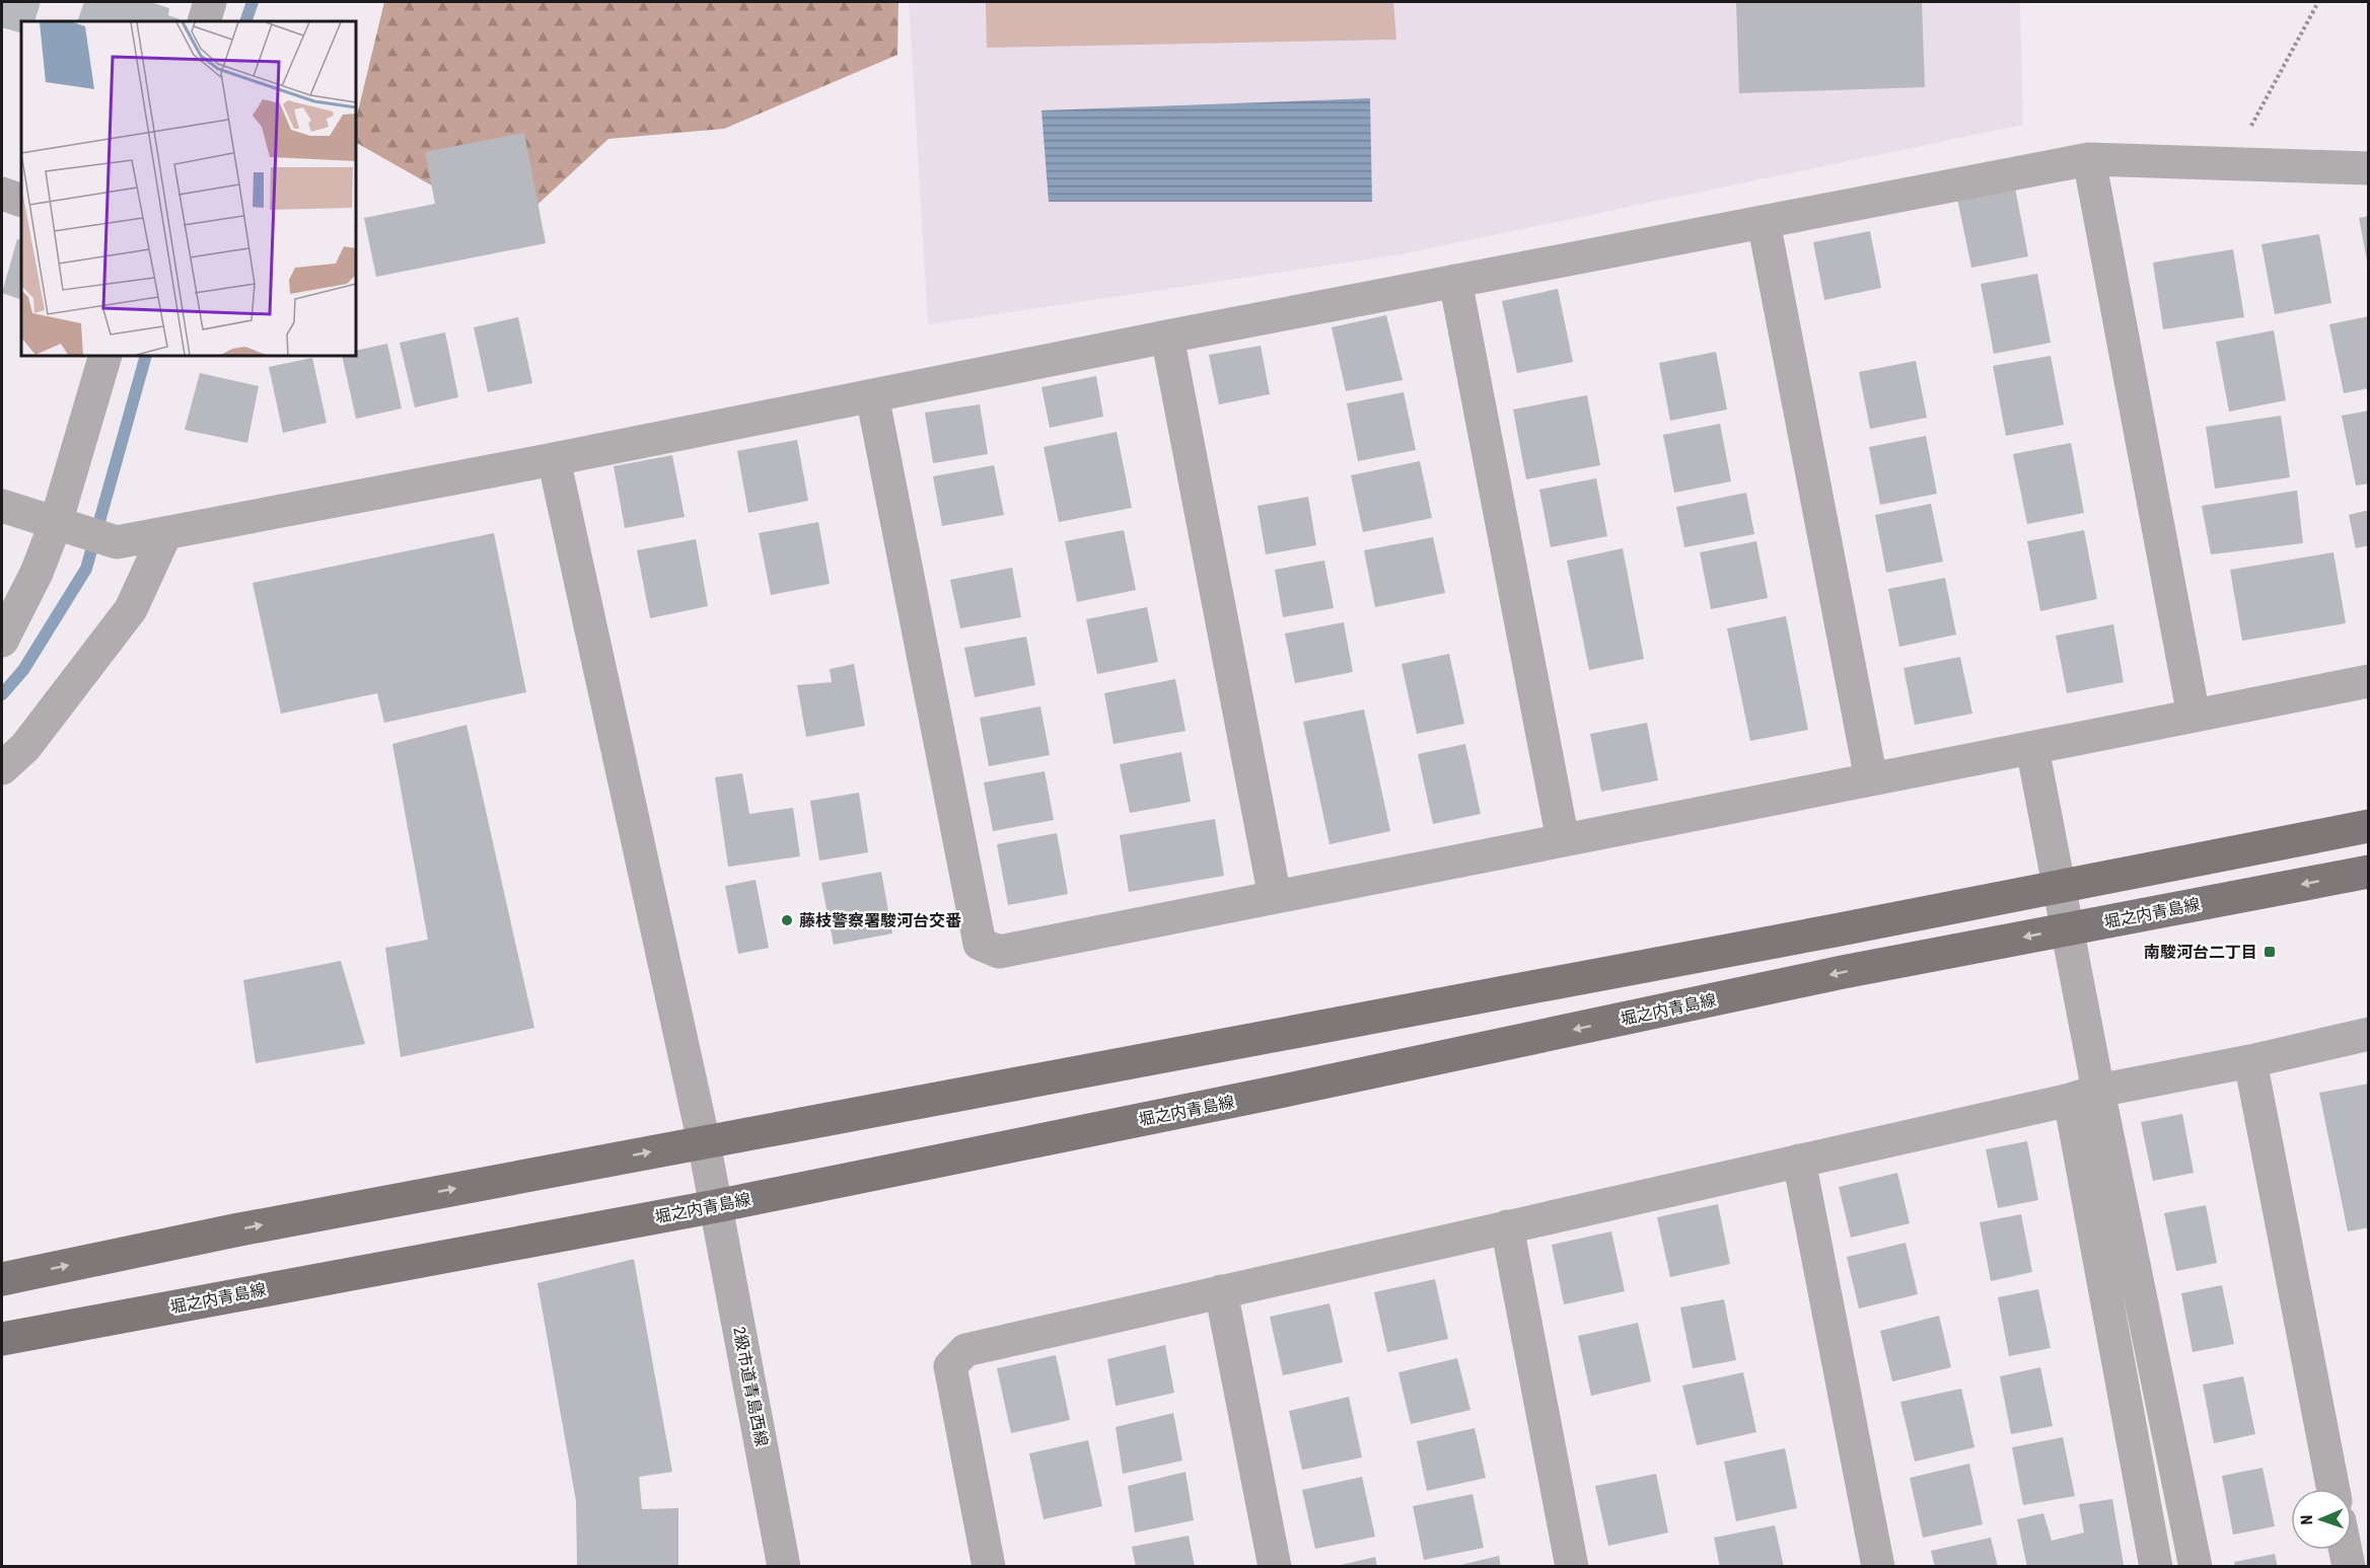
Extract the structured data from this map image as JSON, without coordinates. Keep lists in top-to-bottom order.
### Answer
{
  "streets": {
    "main road": ["堀之内青島線"],
    "street": ["2級市道青島西線"]
  },
  "crossings": [
    ["堀之内青島線", "2級市道青島西線"]
  ],
  "places": {
    "other": ["藤枝警察署駿河台交番"],
    "transit": ["南駿河台二丁目"]
  },
  "north": "left"
}
